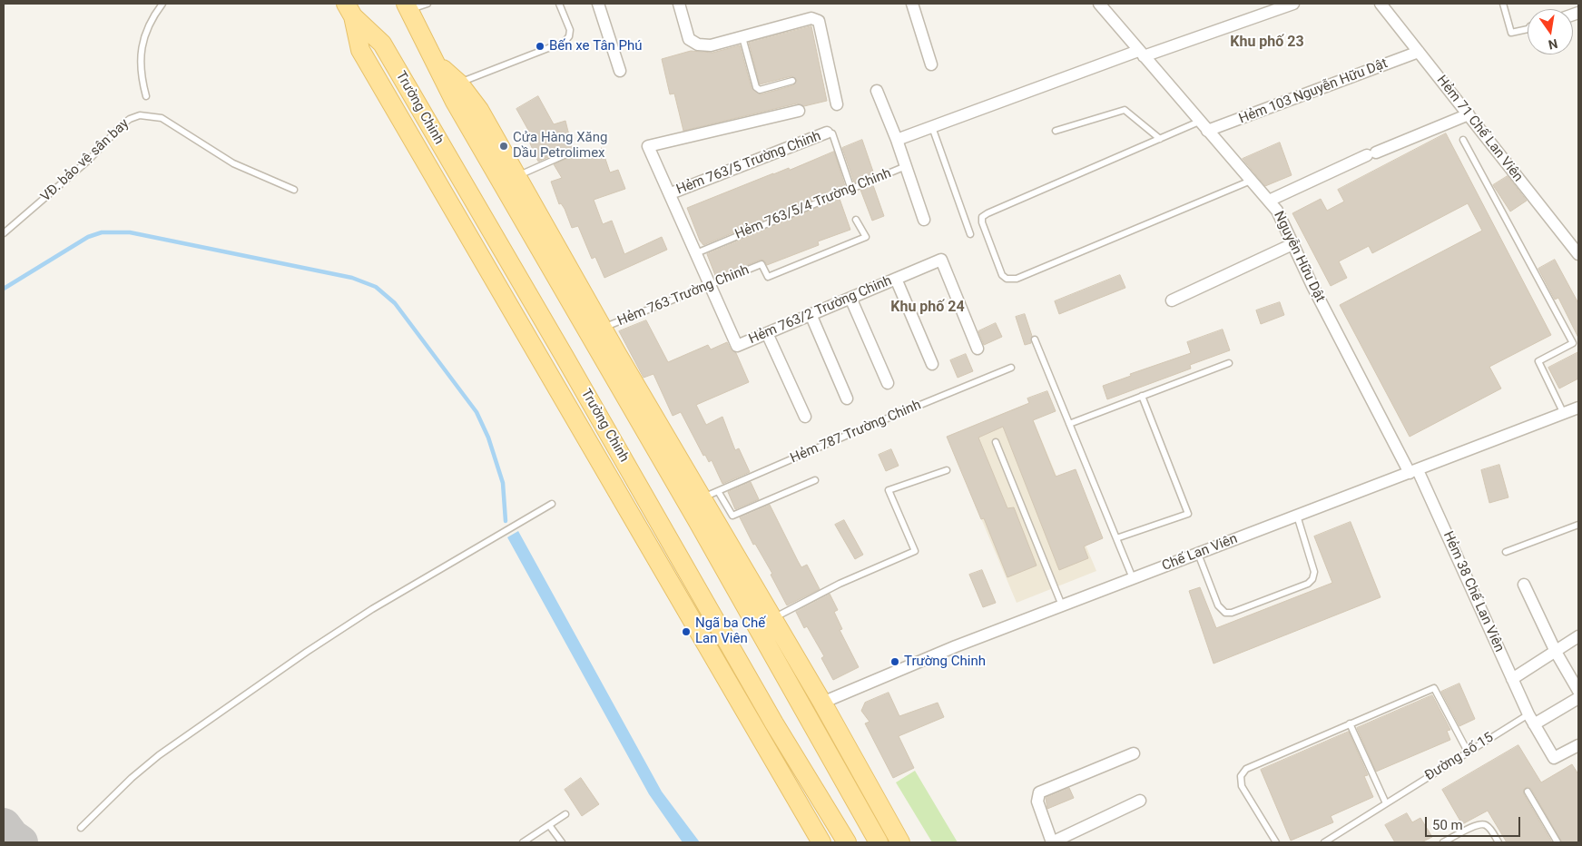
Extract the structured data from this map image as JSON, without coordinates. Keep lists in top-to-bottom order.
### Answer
{
  "streets": {
    "main road": ["Trường Chinh"],
    "street": [
      "Hẻm 103 Nguyễn Hữu Dật",
      "Hẻm 71 Chế Lan Viên",
      "Hẻm 763/5 Trường Chinh",
      "Hẻm 763/5/4 Trường Chinh",
      "Nguyễn Hữu Dật",
      "Hẻm 763/2 Trường Chinh",
      "Chế Lan Viên",
      "Hẻm 38 Chế Lan Viên"
    ],
    "lane": [
      "VĐ. bảo vệ sân bay",
      "Hẻm 763 Trường Chinh",
      "Hẻm 787 Trường Chinh",
      "Đường số 15"
    ]
  },
  "crossings": [
    ["Hẻm 103 Nguyễn Hữu Dật", "Hẻm 71 Chế Lan Viên"],
    ["Hẻm 103 Nguyễn Hữu Dật", "Nguyễn Hữu Dật"],
    ["Hẻm 763/5 Trường Chinh", "Hẻm 763/5/4 Trường Chinh"],
    ["Hẻm 763/5 Trường Chinh", "Hẻm 763 Trường Chinh"],
    ["Hẻm 763/5 Trường Chinh", "Hẻm 763/2 Trường Chinh"],
    ["Nguyễn Hữu Dật", "Chế Lan Viên"],
    ["Nguyễn Hữu Dật", "Hẻm 38 Chế Lan Viên"],
    ["Hẻm 763 Trường Chinh", "Hẻm 763/2 Trường Chinh"],
    ["Chế Lan Viên", "Hẻm 38 Chế Lan Viên"],
    ["Hẻm 38 Chế Lan Viên", "Đường số 15"]
  ],
  "districts": ["Khu phố 23", "Khu phố 24"],
  "places": [
    "Bến xe Tân Phú",
    "Cửa Hàng Xăng Dầu Petrolimex",
    "Ngã ba Chế Lan Viên",
    "Trường Chinh"
  ],
  "scale_bar": "50 m",
  "north": "bottom"
}
